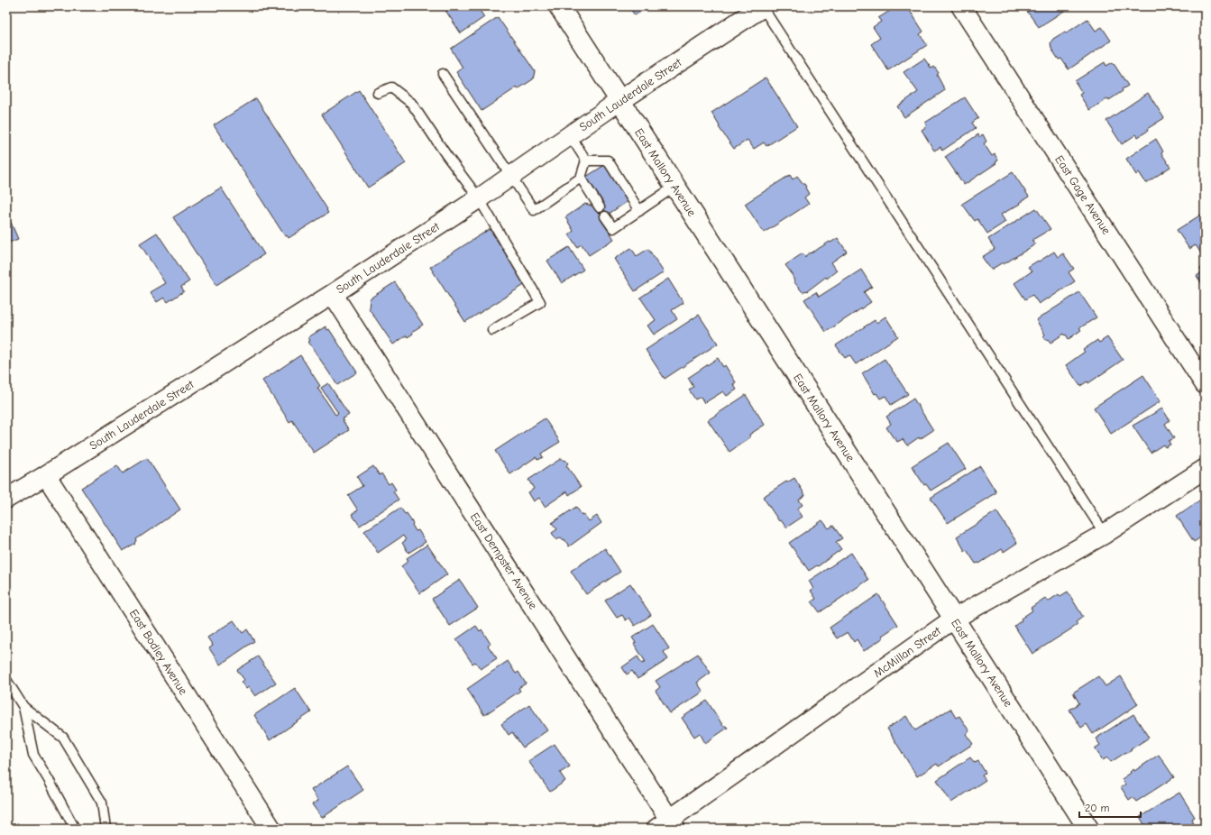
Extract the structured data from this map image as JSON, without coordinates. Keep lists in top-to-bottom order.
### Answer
{
  "streets": {
    "main road": ["South Lauderdale Street", "East Mallory Avenue"],
    "street": [
      "East Gage Avenue",
      "East Dempster Avenue",
      "East Bodley Avenue",
      "McMillan Street"
    ]
  },
  "crossings": [
    ["South Lauderdale Street", "East Mallory Avenue"],
    ["South Lauderdale Street", "East Dempster Avenue"],
    ["South Lauderdale Street", "East Bodley Avenue"],
    ["East Mallory Avenue", "McMillan Street"],
    ["East Dempster Avenue", "McMillan Street"]
  ],
  "scale_bar": "20 m"
}
